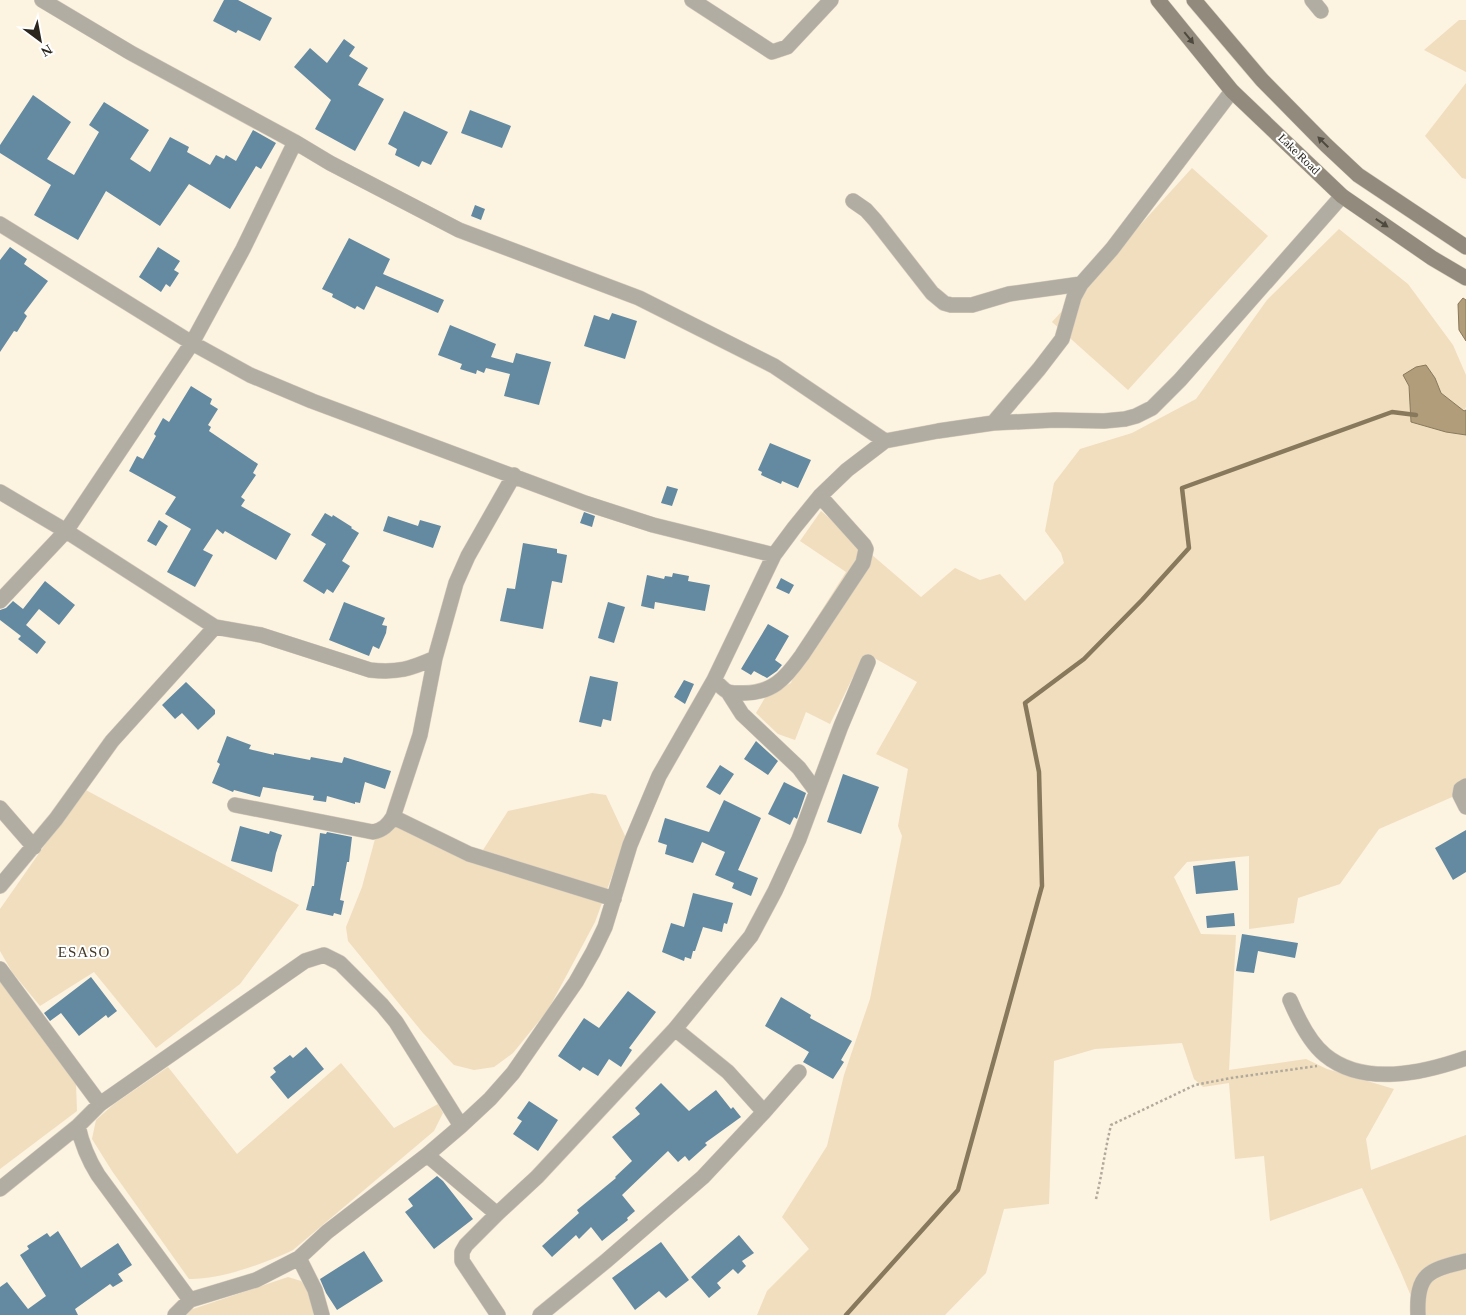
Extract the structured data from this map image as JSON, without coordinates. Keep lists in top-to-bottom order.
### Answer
{
  "streets": {
    "main road": ["Lake Road"]
  },
  "districts": ["ESASO"],
  "north": "bottom right"
}
